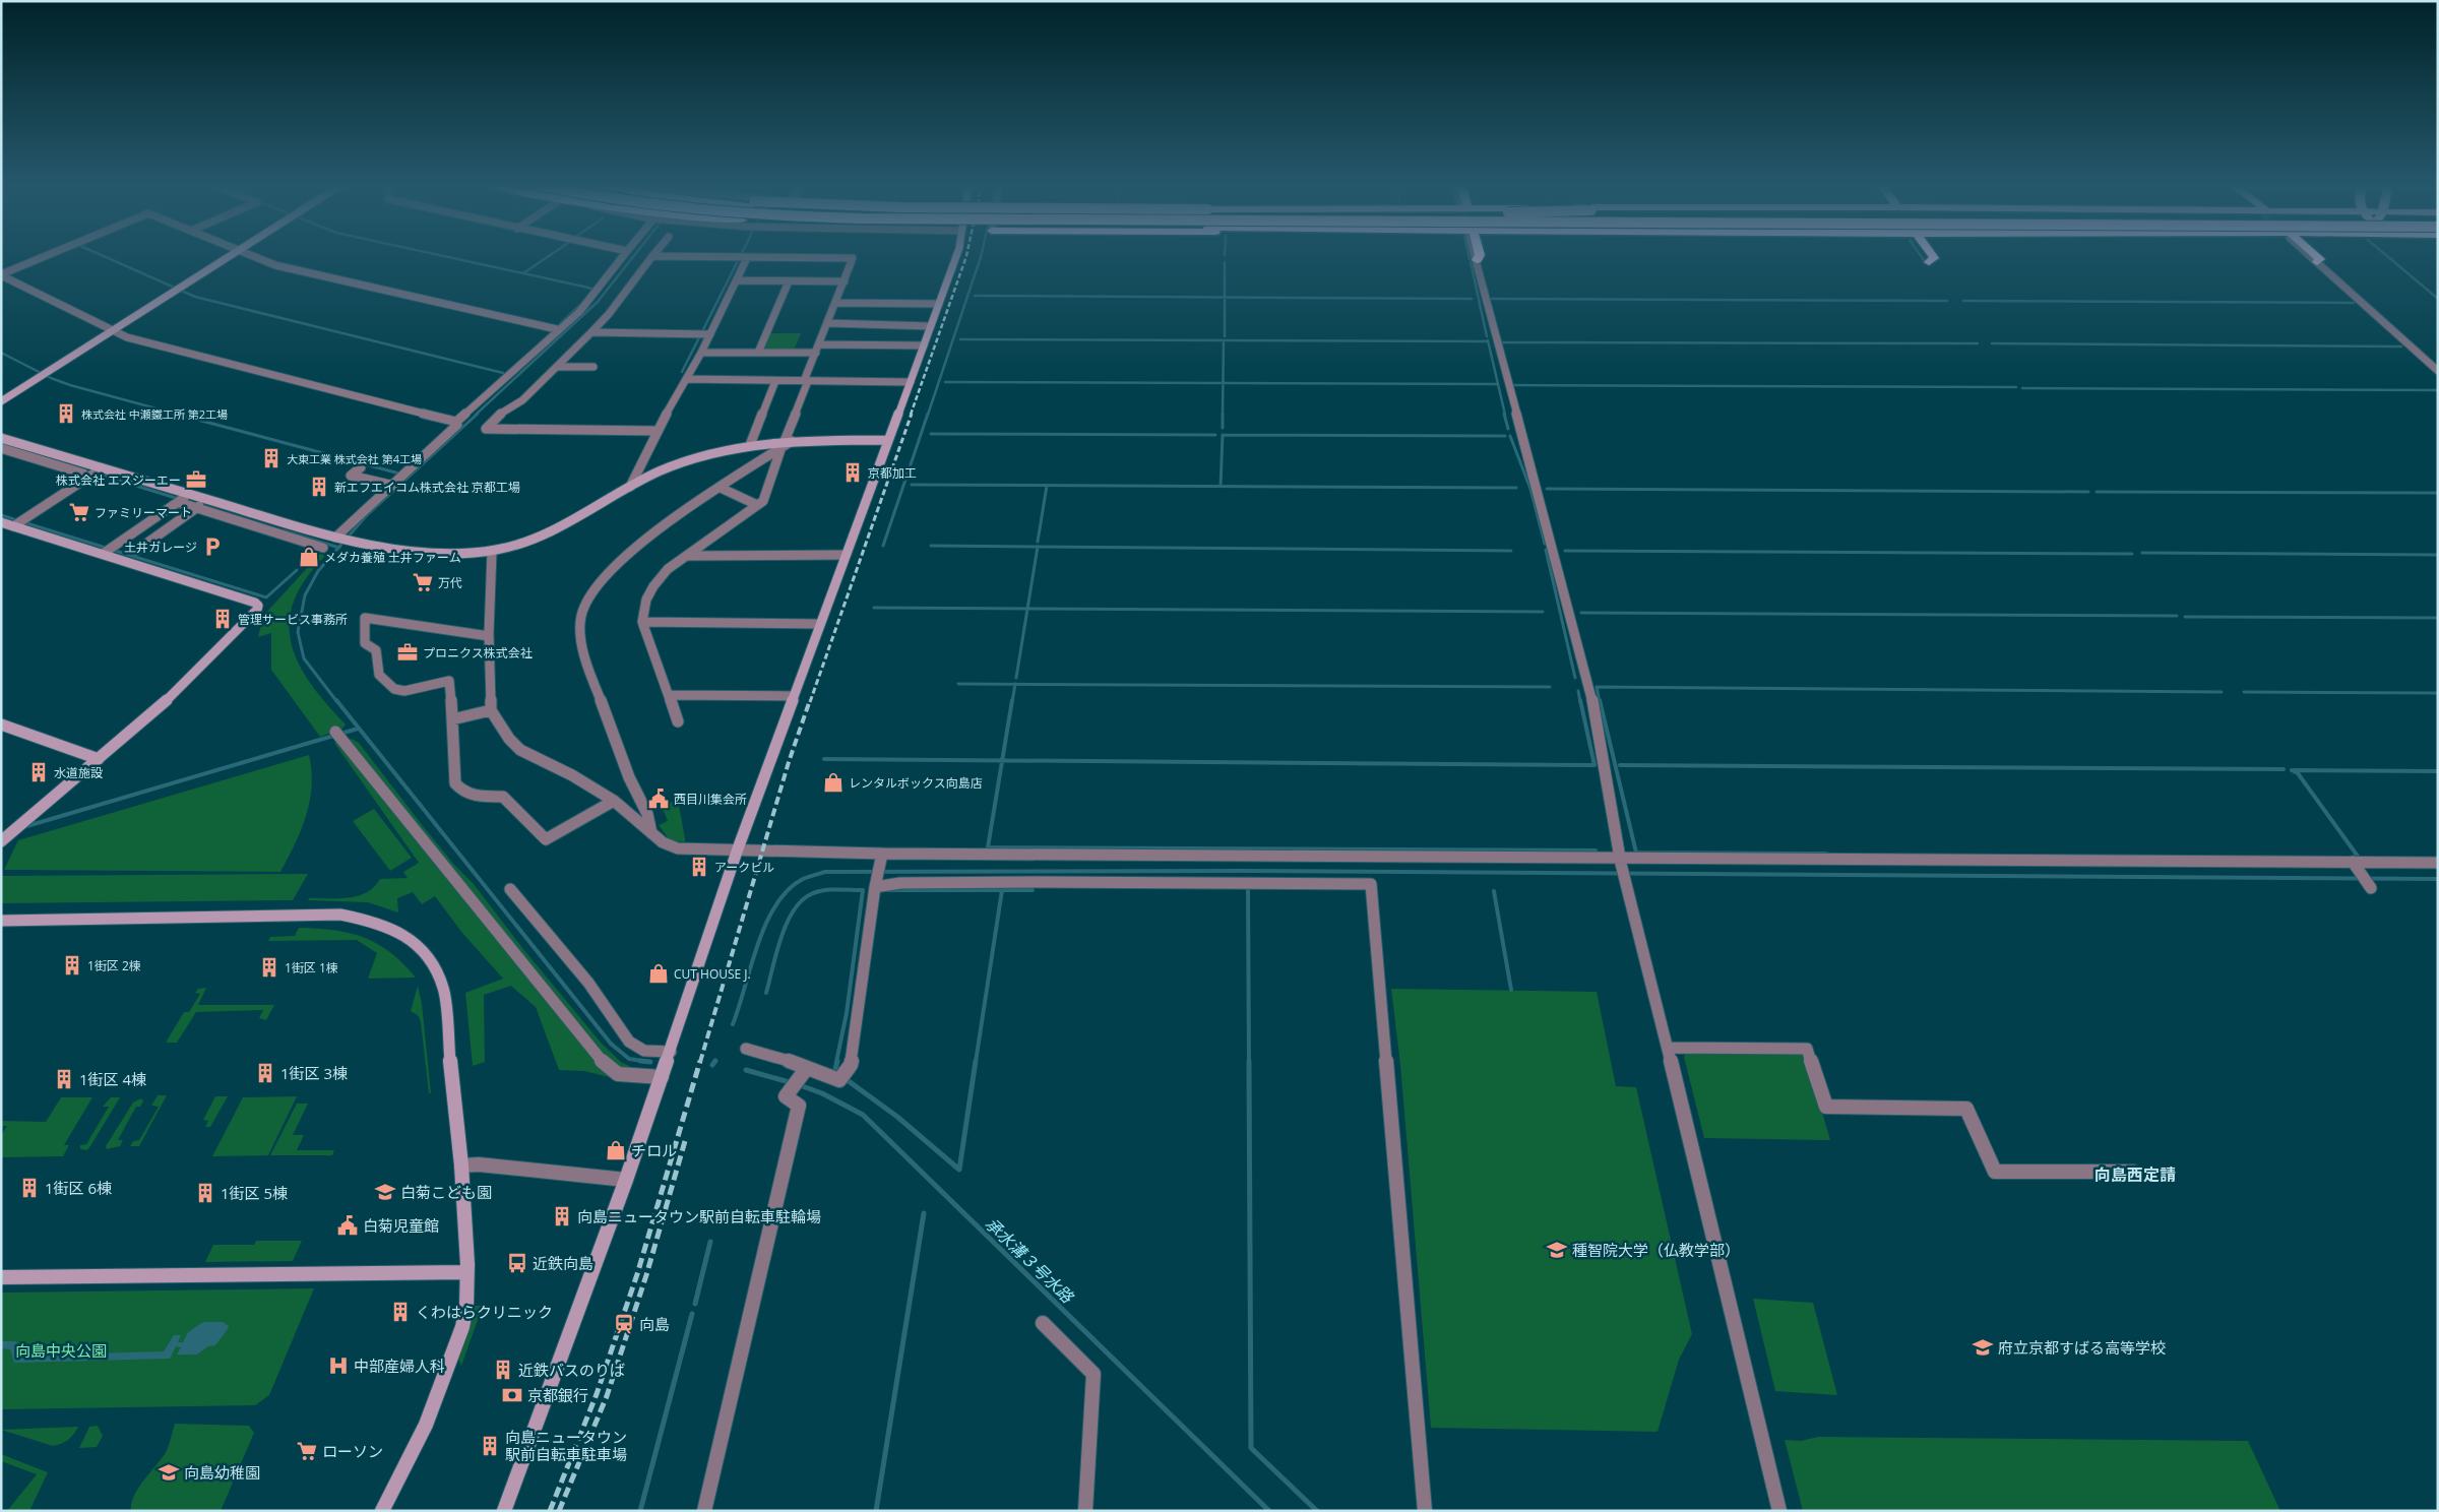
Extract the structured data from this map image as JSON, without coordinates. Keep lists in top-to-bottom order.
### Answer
{
  "districts": ["向島西定請"],
  "water": ["承水溝３号水路"],
  "parks": ["向島中央公園"],
  "places": {
    "building": [
      "株式会社 中瀬鐵工所 第2工場",
      "大東工業 株式会社 第4工場",
      "京都加工",
      "新エフエイコム株式会社 京都工場",
      "管理サービス事務所",
      "水道施設",
      "アークビル",
      "1街区 2棟",
      "1街区 1棟",
      "1街区 3棟",
      "1街区 4棟",
      "1街区 6棟",
      "1街区 5棟",
      "向島ニュータウン駅前自転車駐輪場",
      "くわはらクリニック",
      "近鉄バスのりば",
      "向島ニュータウン 駅前自転車駐車場"
    ],
    "office": ["株式会社 エスジーエー", "プロニクス株式会社"],
    "supermarket": ["ファミリーマート", "万代", "ローソン"],
    "parking": ["土井ガレージ"],
    "shop": [
      "メダカ養殖 土井ファーム",
      "レンタルボックス向島店",
      "CUT HOUSE J.",
      "チロル"
    ],
    "public building": ["西目川集会所", "白菊児童館"],
    "school or university": [
      "白菊こども園",
      "種智院大学（仏教学部）",
      "府立京都すばる高等学校",
      "向島幼稚園"
    ],
    "bus stop": ["近鉄向島"],
    "station": ["向島"],
    "hospital": ["中部産婦人科"],
    "bank": ["京都銀行"]
  }
}
